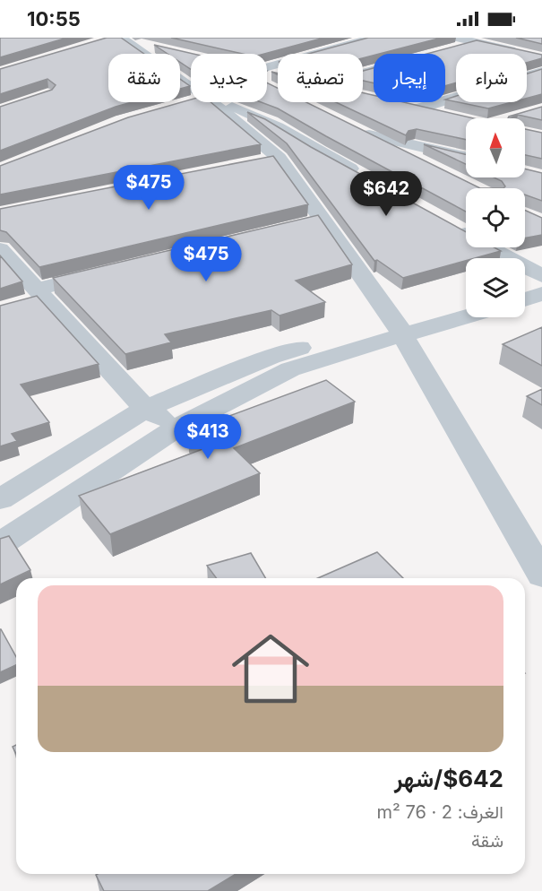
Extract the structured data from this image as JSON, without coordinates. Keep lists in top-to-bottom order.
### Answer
{
  "north": "top",
  "page": {
    "status": "10:55",
    "chip": [
      "شراء",
      "إيجار",
      "تصفية",
      "جديد",
      "شقة"
    ],
    "price": [
      "$475",
      "$642",
      "$475",
      "$413"
    ],
    "list": [
      {
        "name": "$642/شهر",
        "note": "الغرف: 2 · 76 m² · شقة"
      }
    ]
  }
}
